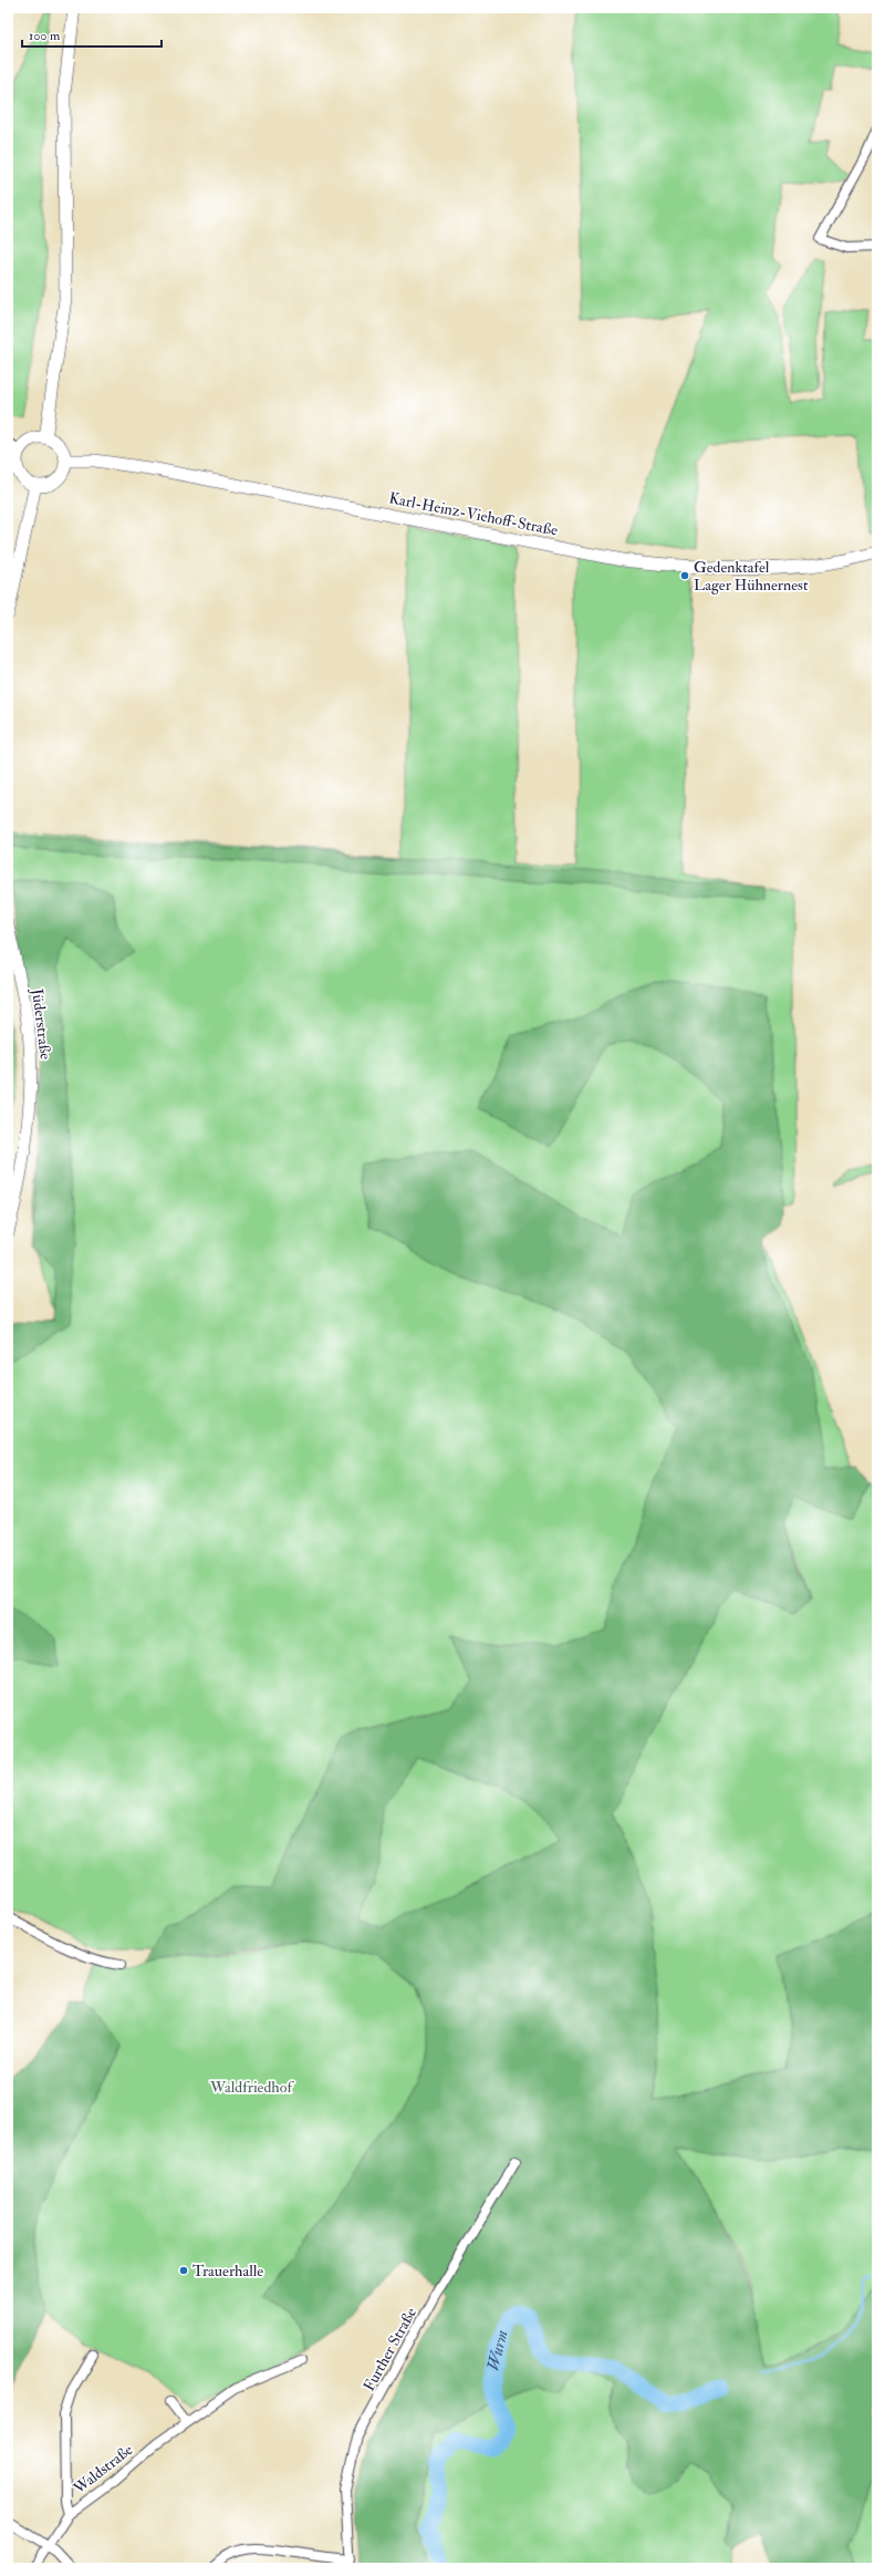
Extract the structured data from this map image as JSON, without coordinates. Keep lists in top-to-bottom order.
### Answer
{
  "streets": {
    "main road": ["Karl-Heinz-Viehoff-Straße", "Jüderstraße"],
    "street": ["Further Straße", "Waldstraße"]
  },
  "water": ["Wurm"],
  "parks": ["Waldfriedhof"],
  "places": ["Gedenktafel Lager Hühnernest", "Trauerhalle"],
  "scale_bar": "100 m"
}
